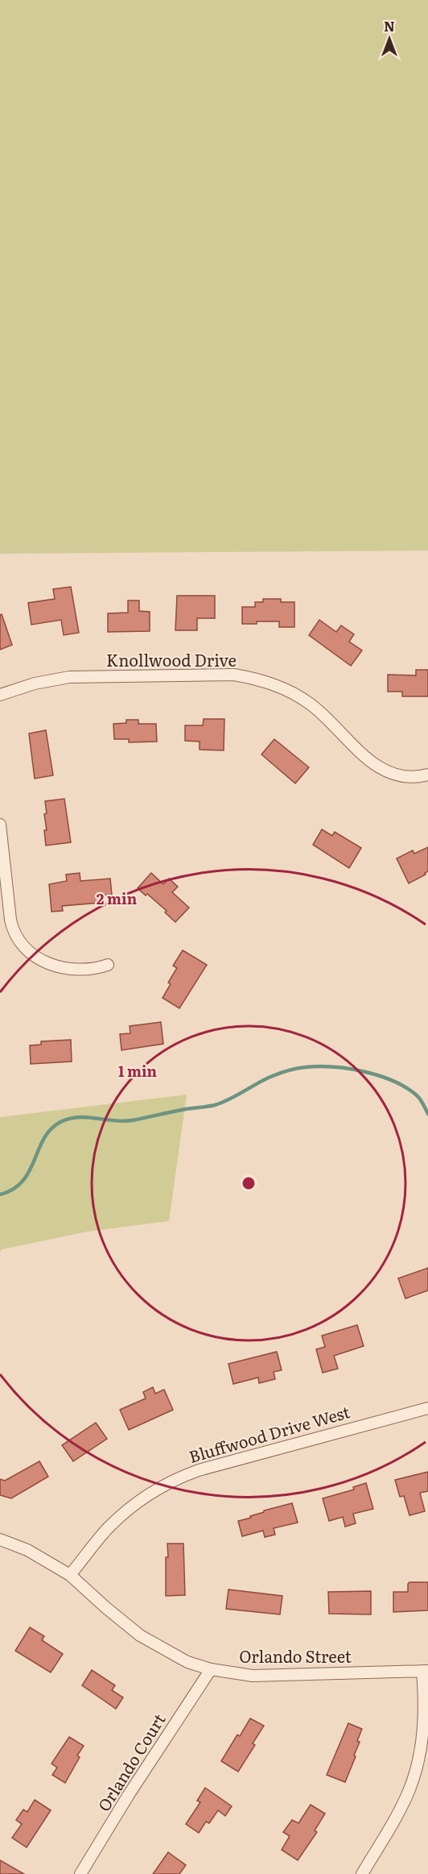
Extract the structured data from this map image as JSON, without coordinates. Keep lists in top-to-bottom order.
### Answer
{
  "streets": {
    "street": [
      "Knollwood Drive",
      "Bluffwood Drive West",
      "Orlando Street",
      "Orlando Court"
    ]
  },
  "crossings": [
    ["Bluffwood Drive West", "Orlando Street"],
    ["Orlando Street", "Orlando Court"]
  ],
  "north": "top",
  "rings": ["2 min", "1 min"]
}
